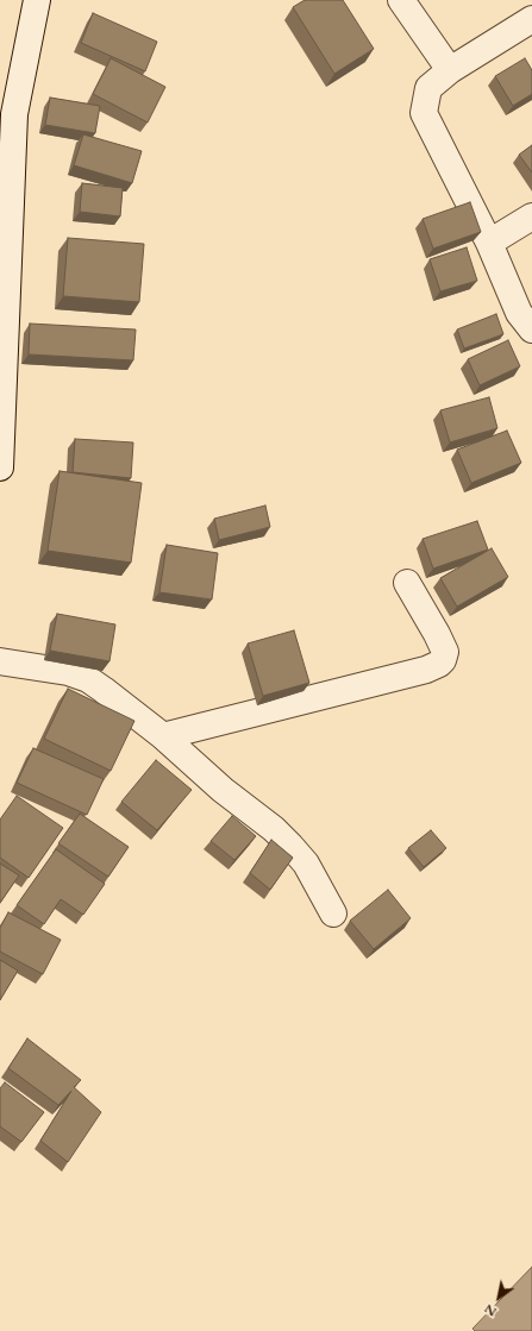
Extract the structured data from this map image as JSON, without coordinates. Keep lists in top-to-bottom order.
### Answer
{
  "north": "bottom left"
}
